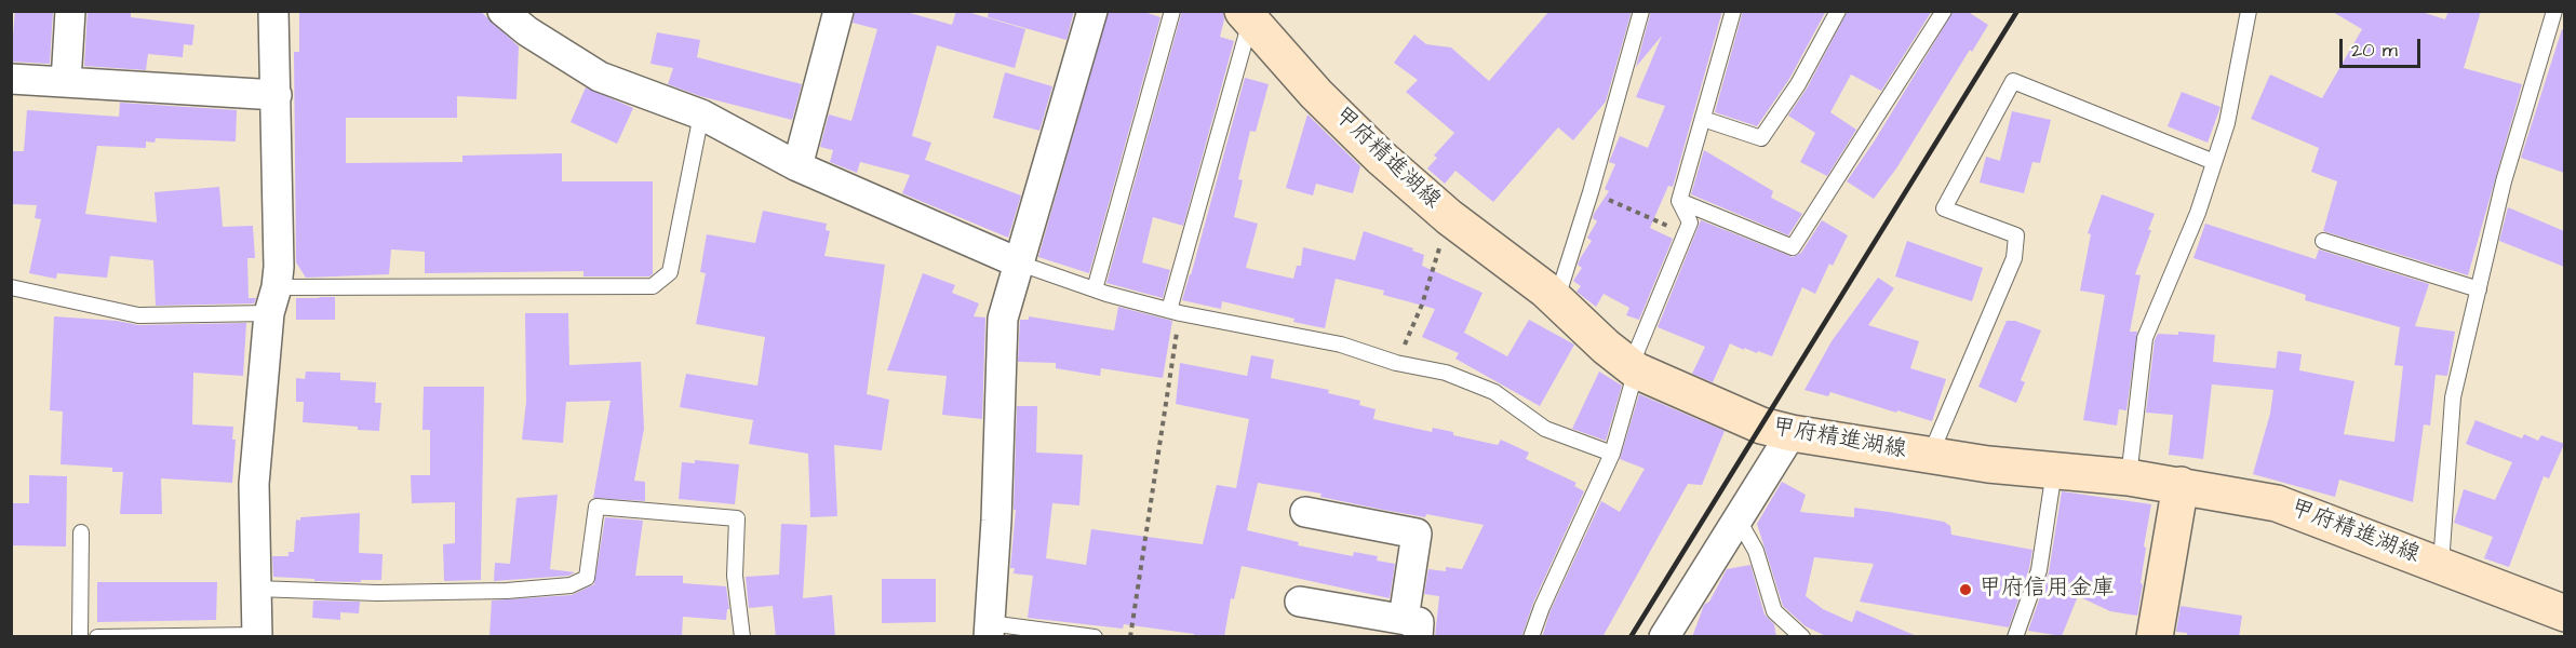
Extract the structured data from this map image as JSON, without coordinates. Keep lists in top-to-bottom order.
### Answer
{
  "streets": {
    "main road": ["甲府精進湖線"]
  },
  "places": ["甲府信用金庫"],
  "scale_bar": "20 m"
}
